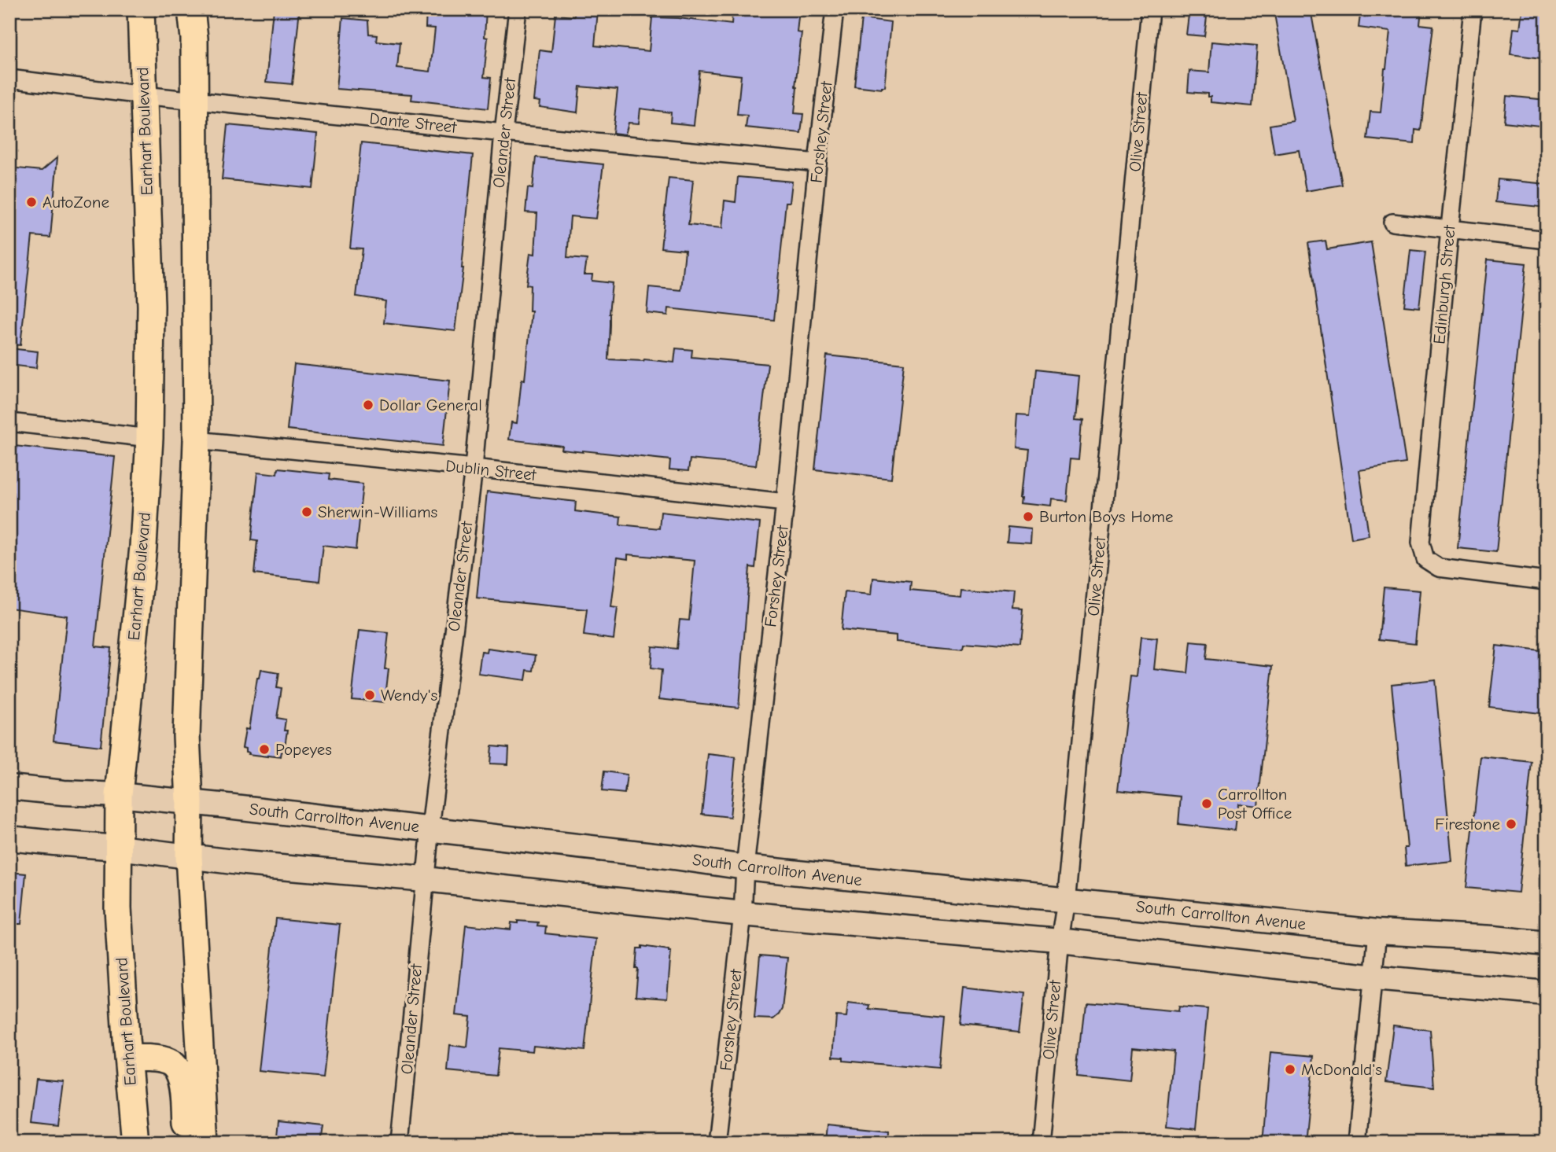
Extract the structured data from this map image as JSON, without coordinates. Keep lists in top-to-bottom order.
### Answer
{
  "streets": {
    "main road": ["Earhart Boulevard", "South Carrollton Avenue"],
    "street": [
      "Dante Street",
      "Forshey Street",
      "Olive Street",
      "Oleander Street",
      "Edinburgh Street",
      "Dublin Street"
    ]
  },
  "crossings": [
    ["Dante Street", "Earhart Boulevard"],
    ["Dante Street", "Forshey Street"],
    ["Dante Street", "Oleander Street"],
    ["Earhart Boulevard", "South Carrollton Avenue"],
    ["Forshey Street", "Dublin Street"],
    ["Forshey Street", "South Carrollton Avenue"],
    ["Olive Street", "South Carrollton Avenue"],
    ["Oleander Street", "Dublin Street"],
    ["Oleander Street", "South Carrollton Avenue"]
  ],
  "places": [
    "AutoZone",
    "Dollar General",
    "Sherwin-Williams",
    "Burton Boys Home",
    "Wendy's",
    "Popeyes",
    "Carrollton Post Office",
    "Firestone",
    "McDonald's"
  ]
}
